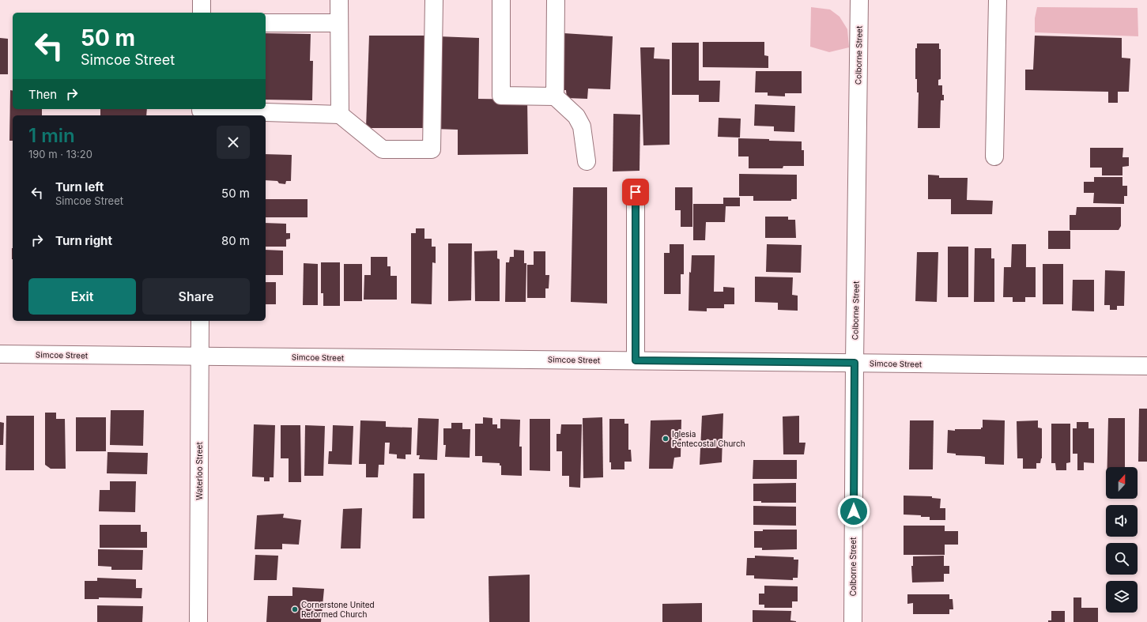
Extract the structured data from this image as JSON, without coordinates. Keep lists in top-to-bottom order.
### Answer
{
  "streets": {
    "street": ["Colborne Street", "Simcoe Street", "Waterloo Street"]
  },
  "crossings": [
    ["Colborne Street", "Simcoe Street"],
    ["Simcoe Street", "Waterloo Street"]
  ],
  "places": ["Iglesia Pentecostal Church", "Cornerstone United Reformed Church"],
  "north": "top",
  "page": {
    "turn": ["50 m", "Simcoe Street"],
    "then": "Then",
    "heading": ["1 min", "190 m · 13:20"],
    "list": [
      {
        "name": "Turn left",
        "note": "Simcoe Street",
        "value": "50 m"
      },
      {
        "name": "Turn right",
        "value": "80 m"
      }
    ],
    "buttons": ["Exit", "Share"]
  }
}
